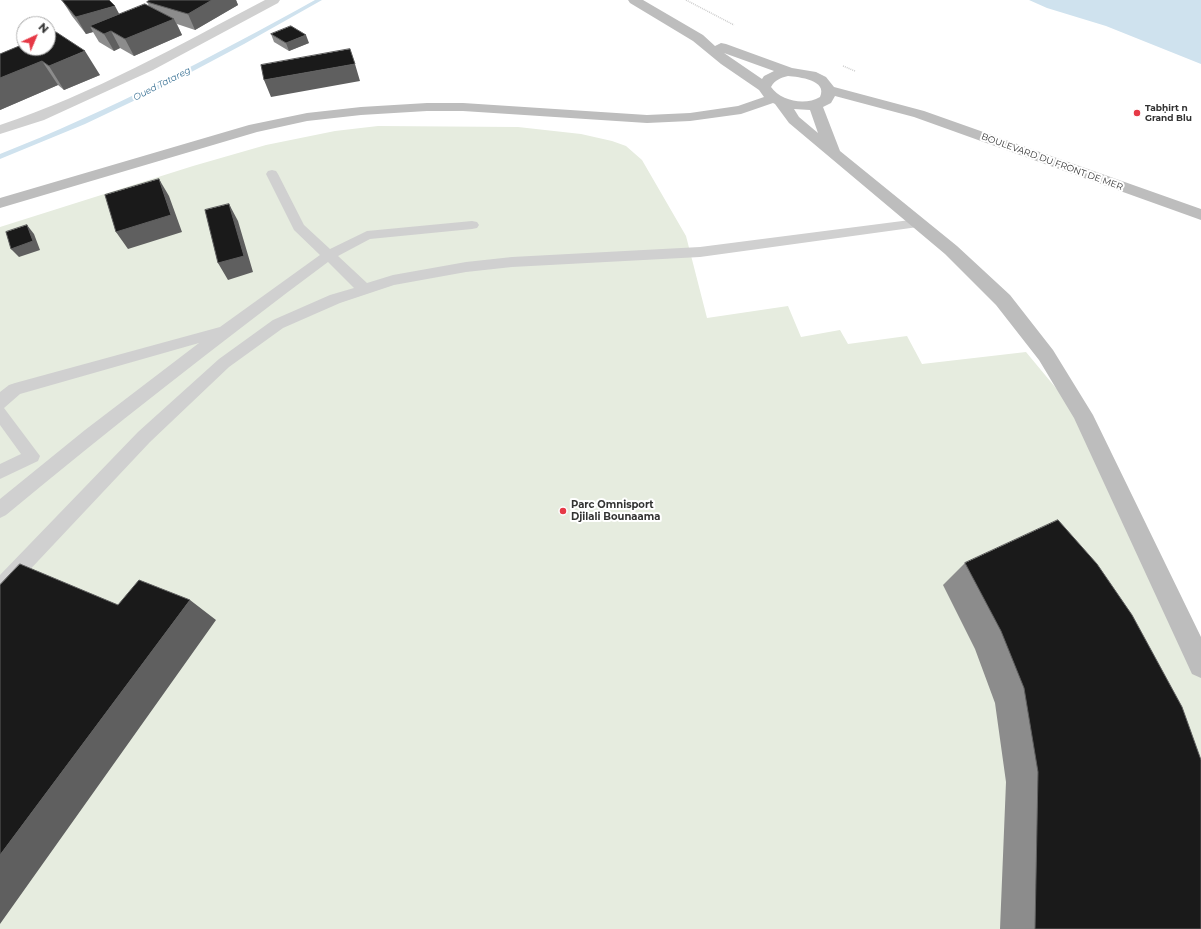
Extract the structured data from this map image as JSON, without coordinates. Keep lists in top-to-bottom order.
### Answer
{
  "streets": {
    "street": ["BOULEVARD DU FRONT DE MER"]
  },
  "water": ["Oued Tatareg"],
  "places": ["Tabḥirt n Grand Blu", "Parc Omnisport Djilali Bounaama"],
  "north": "top right"
}
